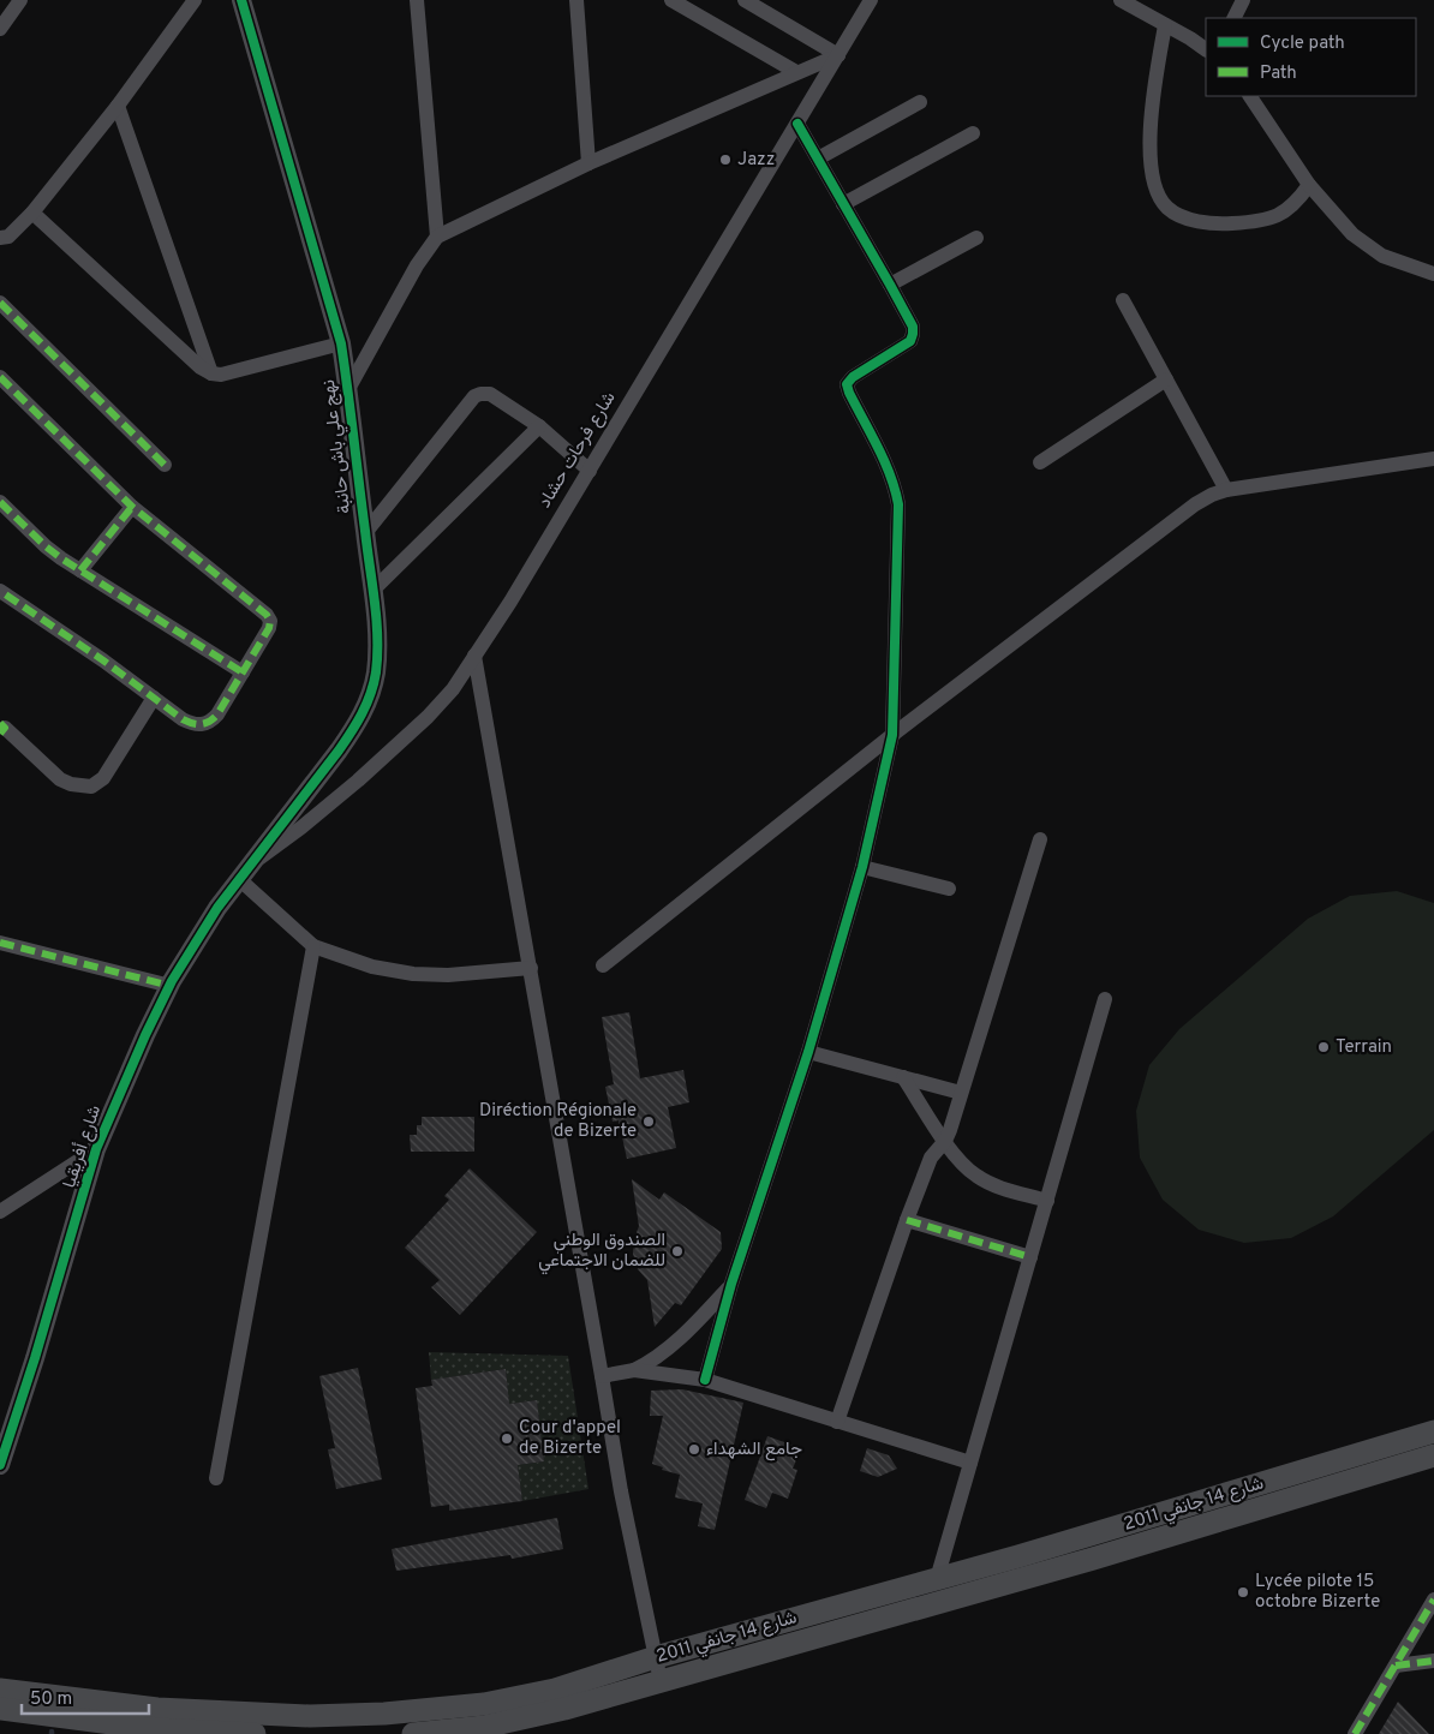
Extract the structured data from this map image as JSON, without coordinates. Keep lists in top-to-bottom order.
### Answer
{
  "streets": {
    "main road": ["شارع 14 جانفي 2011"],
    "street": ["نهج علي باش حانبة", "شارع فرحات حشاد", "شارع أفريقيا"]
  },
  "crossings": [
    ["نهج علي باش حانبة", "شارع فرحات حشاد"],
    ["نهج علي باش حانبة", "شارع أفريقيا"],
    ["شارع فرحات حشاد", "شارع أفريقيا"]
  ],
  "places": [
    "Jazz",
    "Terrain",
    "Diréction Régionale de Bizerte",
    "الصندوق الوطني للضمان الاجتماعي",
    "Cour d'appel de Bizerte",
    "جامع الشهداء",
    "Lycée pilote 15 octobre Bizerte"
  ],
  "legend": ["Cycle path", "Path"],
  "scale_bar": "50 m"
}
